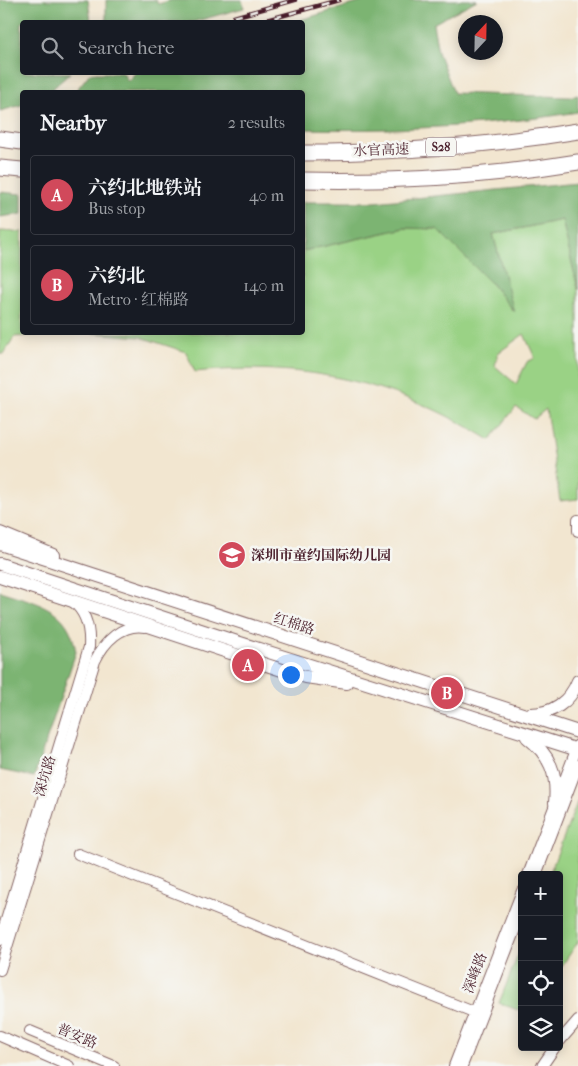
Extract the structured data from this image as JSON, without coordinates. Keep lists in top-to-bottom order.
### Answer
{
  "streets": {
    "highway": ["S28", "水官高速"],
    "main road": ["红棉路"],
    "street": ["深坑路", "深峰路", "普安路"]
  },
  "places": {
    "school or university": ["深圳市童约国际幼儿园"]
  },
  "north": "top",
  "page": {
    "search": "Search here",
    "heading": ["Nearby", "2 results"],
    "list": [
      {
        "mark": "A",
        "name": "六约北地铁站",
        "note": "Bus stop",
        "value": "40 m"
      },
      {
        "mark": "B",
        "name": "六约北",
        "note": "Metro · 红棉路",
        "value": "140 m"
      }
    ],
    "pins": ["A", "B"],
    "map_buttons": ["+", "−"]
  }
}
